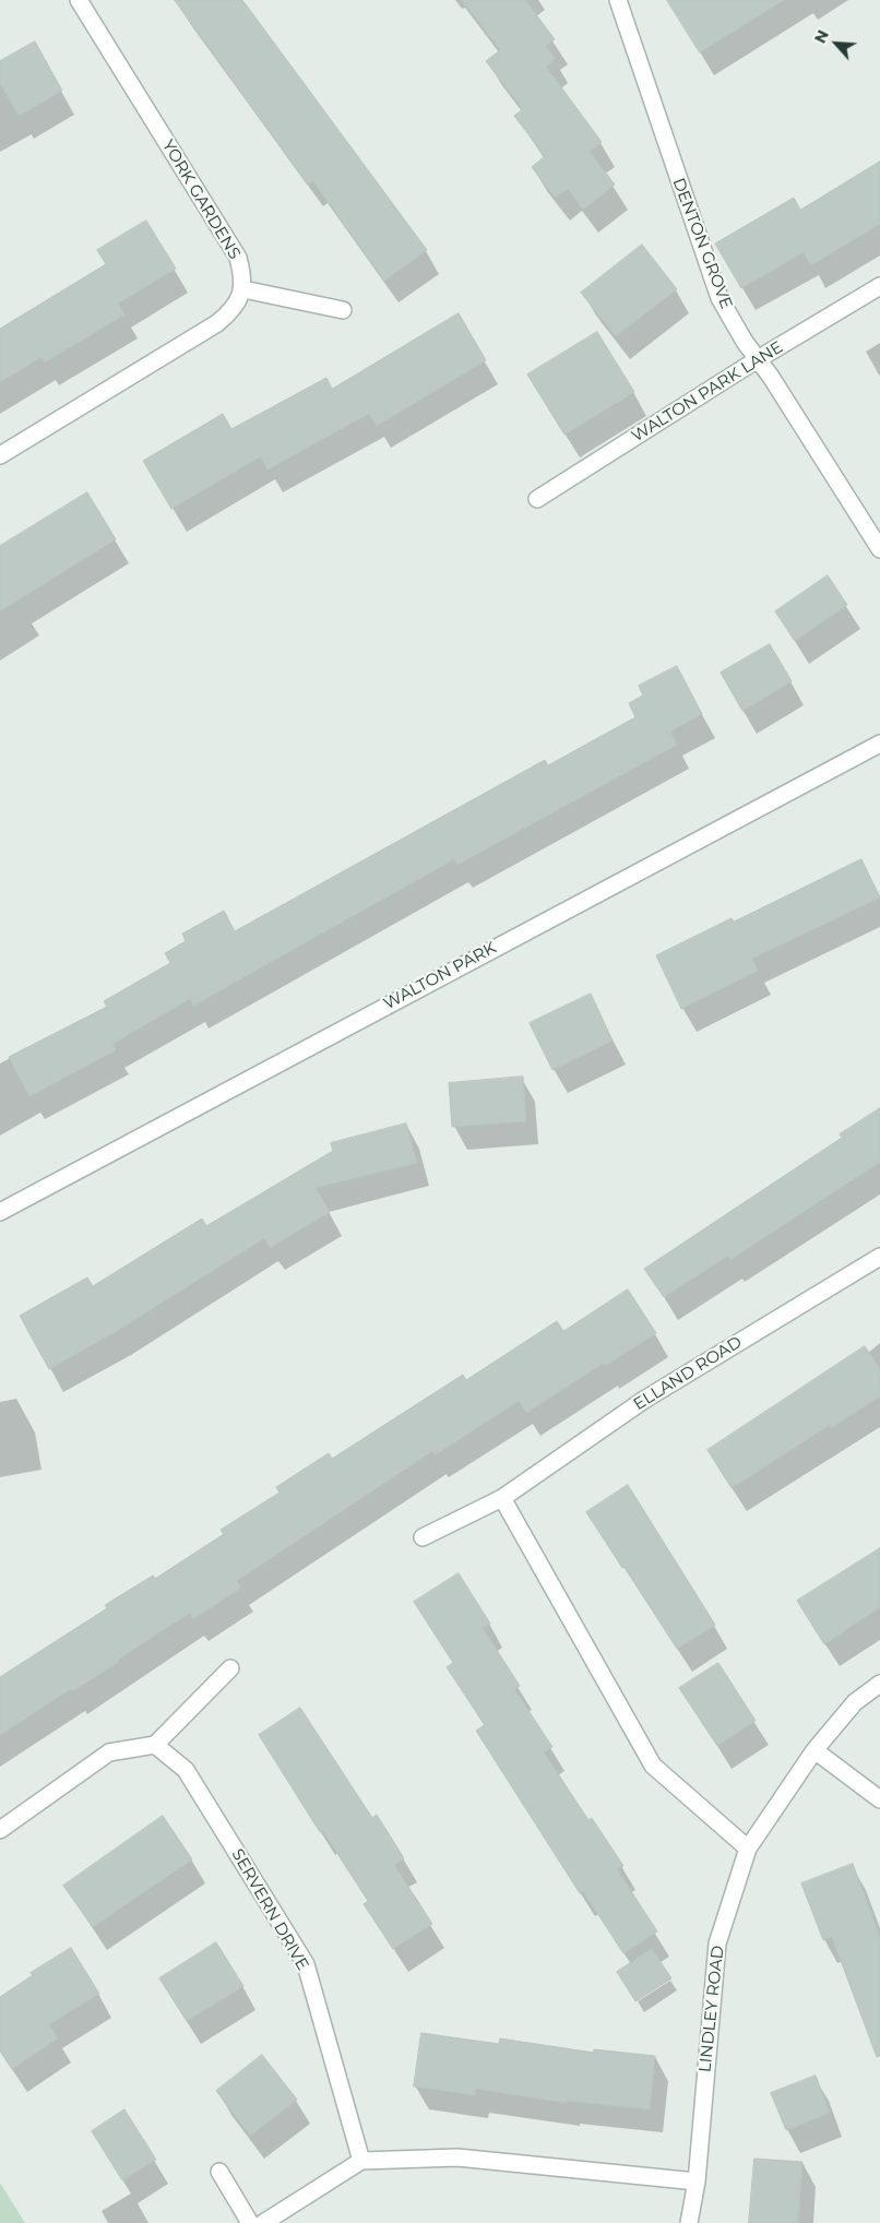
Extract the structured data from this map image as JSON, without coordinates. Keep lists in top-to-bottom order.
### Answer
{
  "streets": {
    "street": [
      "YORK GARDENS",
      "DENTON GROVE",
      "WALTON PARK LANE",
      "WALTON PARK",
      "ELLAND ROAD",
      "SERVERN DRIVE",
      "LINDLEY ROAD"
    ]
  },
  "crossings": [
    ["DENTON GROVE", "WALTON PARK LANE"]
  ],
  "north": "top left"
}
